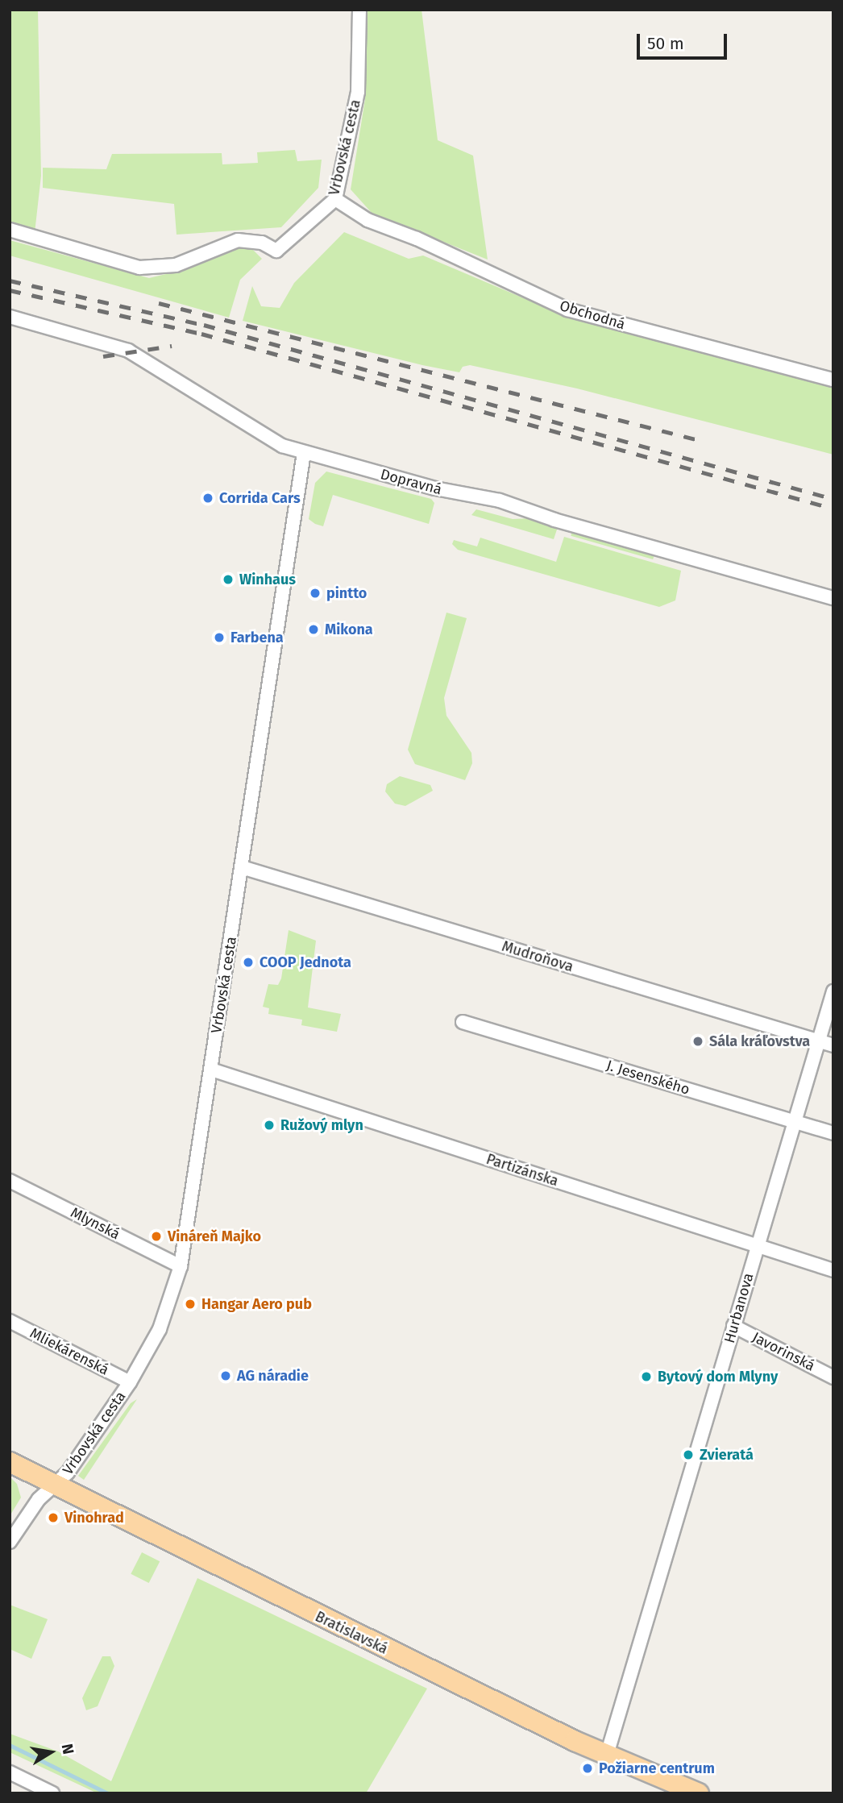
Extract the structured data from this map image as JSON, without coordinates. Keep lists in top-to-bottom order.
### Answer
{
  "streets": {
    "main road": ["Bratislavská"],
    "street": [
      "Vrbovská cesta",
      "Obchodná",
      "Dopravná",
      "Mudroňova",
      "J. Jesenského",
      "Partizánska",
      "Mlynská",
      "Hurbanova",
      "Mliekárenská",
      "Javorinská"
    ]
  },
  "crossings": [
    ["Vrbovská cesta", "Obchodná"],
    ["Vrbovská cesta", "Dopravná"],
    ["Vrbovská cesta", "Mudroňova"],
    ["Vrbovská cesta", "Partizánska"],
    ["Vrbovská cesta", "Mlynská"],
    ["Vrbovská cesta", "Mliekárenská"],
    ["Vrbovská cesta", "Bratislavská"],
    ["Mudroňova", "Hurbanova"],
    ["J. Jesenského", "Hurbanova"],
    ["Partizánska", "Hurbanova"],
    ["Hurbanova", "Javorinská"],
    ["Hurbanova", "Bratislavská"]
  ],
  "places": [
    "Corrida Cars",
    "Winhaus",
    "pintto",
    "Mikona",
    "Farbena",
    "COOP Jednota",
    "Sála kráľovstva",
    "Ružový mlyn",
    "Vináreň Majko",
    "Hangar Aero pub",
    "AG náradie",
    "Bytový dom Mlyny",
    "Zvieratá",
    "Vinohrad",
    "Požiarne centrum"
  ],
  "scale_bar": "50 m",
  "north": "right"
}
